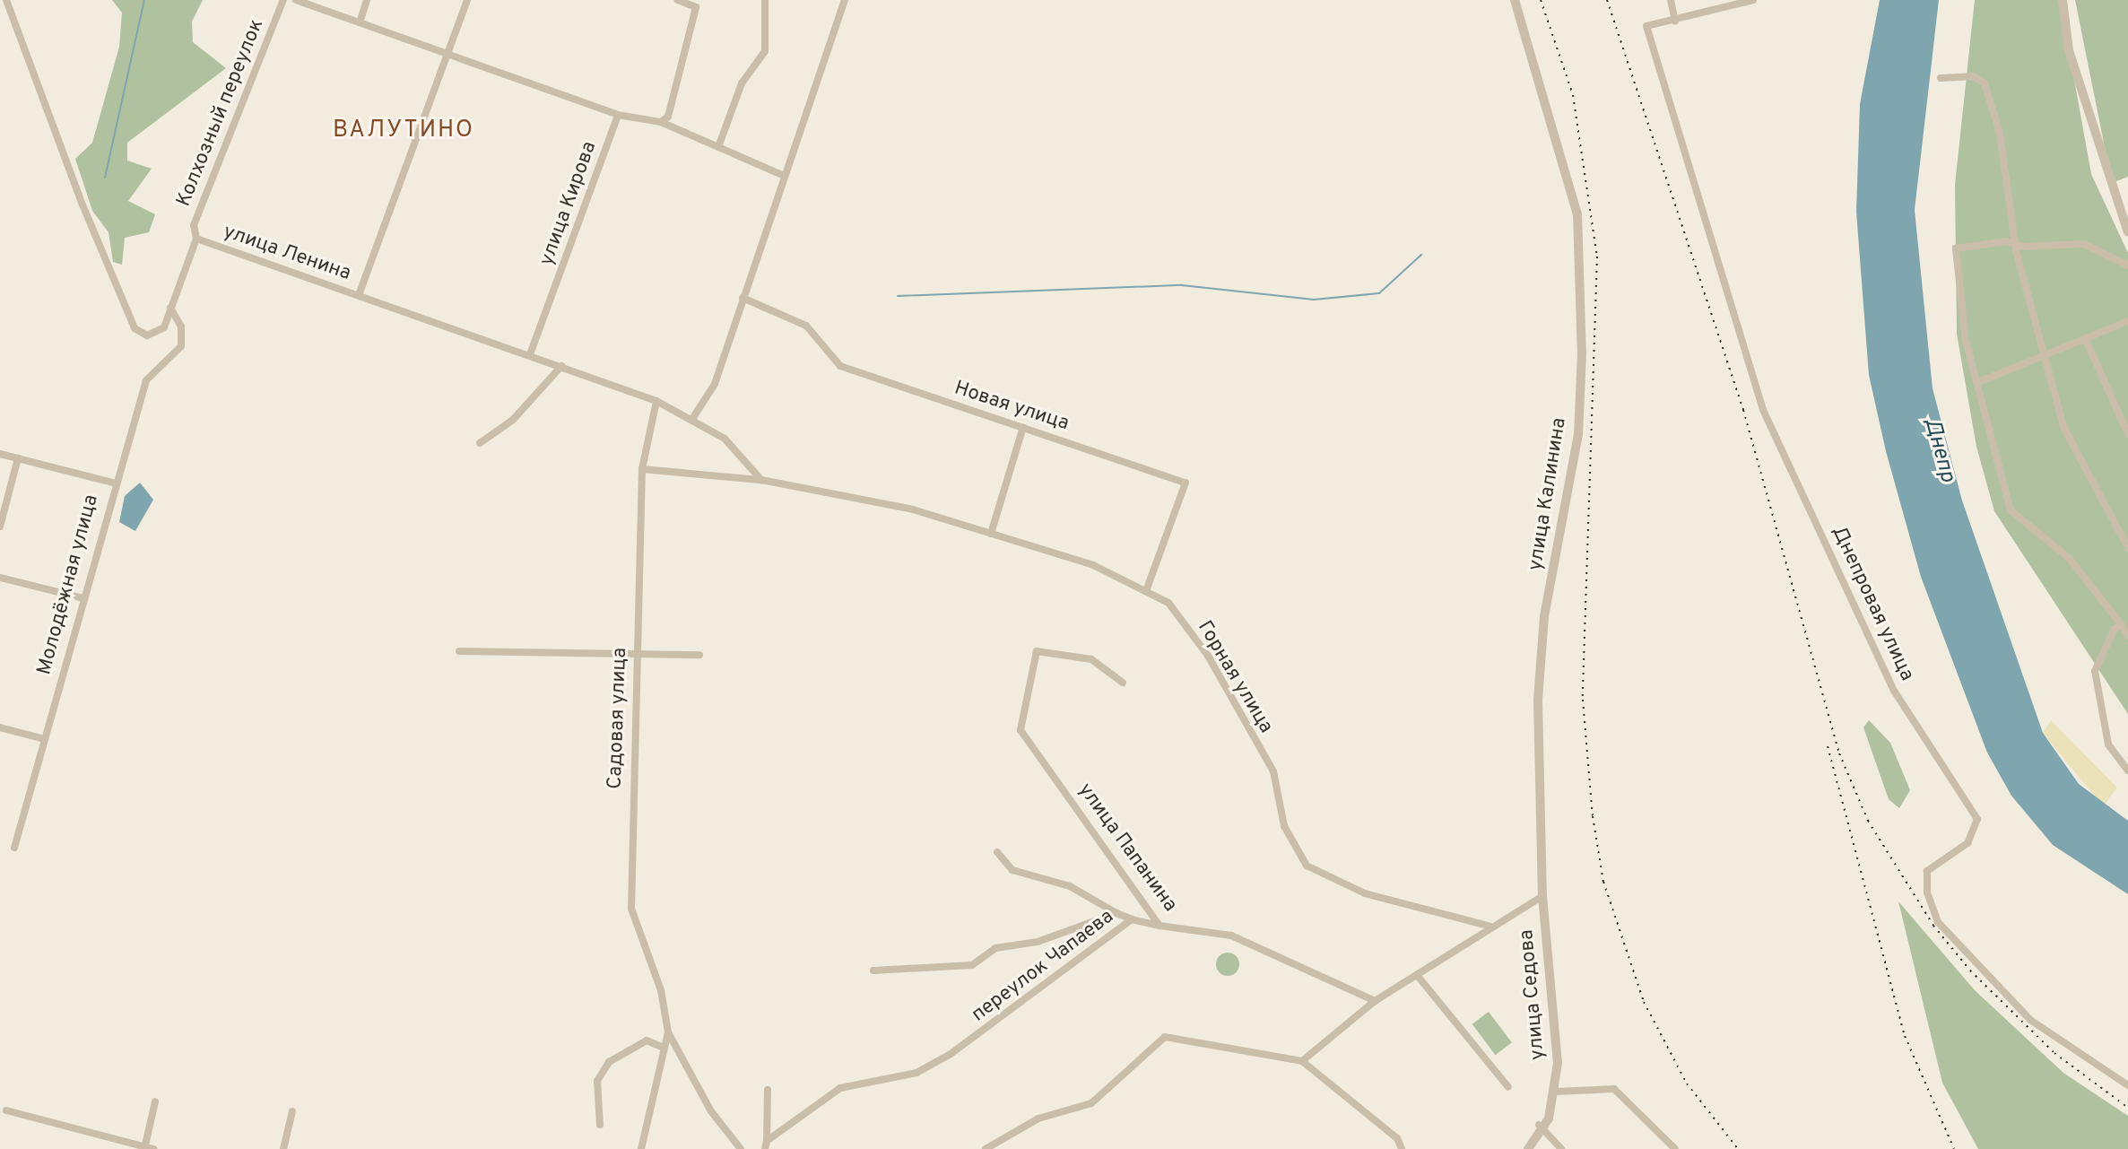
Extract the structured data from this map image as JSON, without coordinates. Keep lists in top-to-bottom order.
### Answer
{
  "streets": {
    "street": [
      "Колхозный переулок",
      "улица Кирова",
      "улица Ленина",
      "Новая улица",
      "улица Калинина",
      "Молодёжная улица",
      "Днепровая улица",
      "Горная улица",
      "Садовая улица",
      "улица Папанина",
      "переулок Чапаева",
      "улица Седова"
    ]
  },
  "crossings": [
    ["Колхозный переулок", "улица Ленина"],
    ["улица Кирова", "улица Ленина"],
    ["улица Ленина", "Молодёжная улица"],
    ["улица Ленина", "Горная улица"],
    ["улица Ленина", "Садовая улица"],
    ["Новая улица", "Горная улица"],
    ["улица Калинина", "улица Седова"],
    ["Горная улица", "Садовая улица"],
    ["улица Папанина", "переулок Чапаева"]
  ],
  "districts": ["ВАЛУТИНО"],
  "water": ["Днепр"]
}
